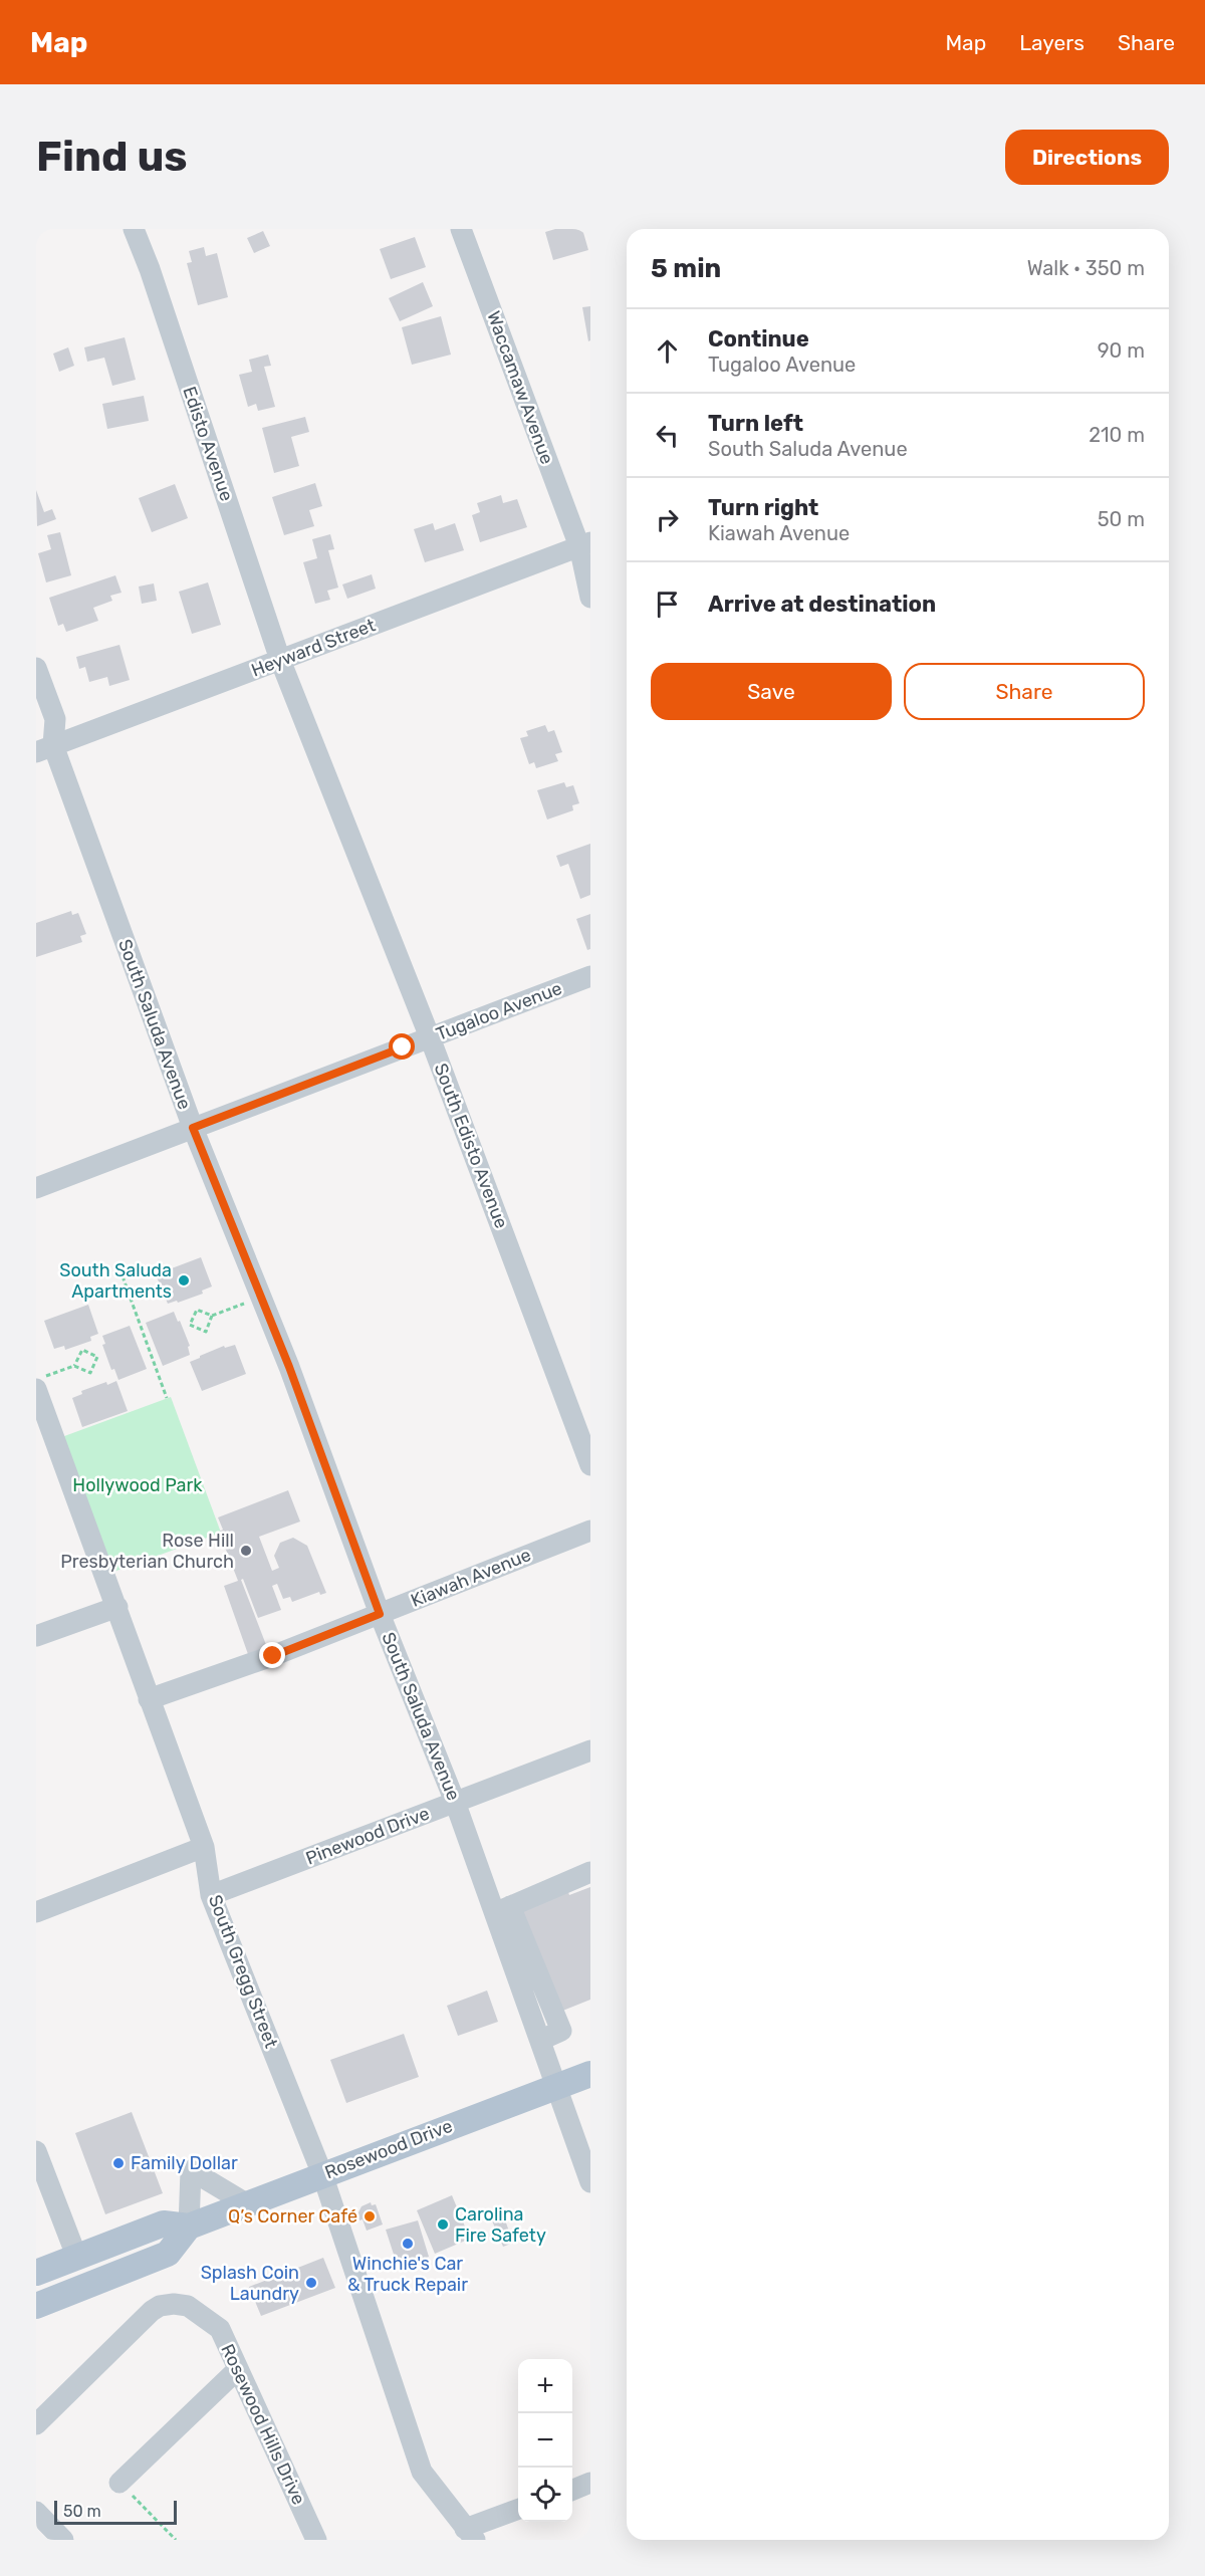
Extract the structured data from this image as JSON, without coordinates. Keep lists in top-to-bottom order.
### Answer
{
  "streets": {
    "main road": ["Rosewood Drive"],
    "street": [
      "Waccamaw Avenue",
      "Edisto Avenue",
      "Heyward Street",
      "Tugaloo Avenue",
      "South Saluda Avenue",
      "South Edisto Avenue",
      "Kiawah Avenue",
      "Pinewood Drive",
      "South Gregg Street",
      "Rosewood Hills Drive"
    ]
  },
  "crossings": [
    ["Waccamaw Avenue", "Heyward Street"],
    ["Edisto Avenue", "Heyward Street"],
    ["Edisto Avenue", "South Edisto Avenue"],
    ["Heyward Street", "South Saluda Avenue"],
    ["Heyward Street", "South Edisto Avenue"],
    ["Tugaloo Avenue", "South Saluda Avenue"],
    ["Tugaloo Avenue", "South Edisto Avenue"],
    ["South Saluda Avenue", "Kiawah Avenue"],
    ["South Saluda Avenue", "Pinewood Drive"],
    ["South Saluda Avenue", "Rosewood Drive"],
    ["Kiawah Avenue", "South Gregg Street"],
    ["Pinewood Drive", "South Gregg Street"],
    ["South Gregg Street", "Rosewood Drive"]
  ],
  "parks": ["Hollywood Park"],
  "places": [
    "South Saluda Apartments",
    "Rose Hill Presbyterian Church",
    "Family Dollar",
    "Q’s Corner Café",
    "Carolina Fire Safety",
    "Winchie's Car & Truck Repair",
    "Splash Coin Laundry"
  ],
  "scale_bar": "50 m",
  "page": {
    "header": "Map",
    "nav": ["Map", "Layers", "Share"],
    "buttons": [
      "Directions",
      ["Save", "Share"]
    ],
    "title": "Find us",
    "heading": ["5 min", "Walk · 350 m"],
    "list": [
      ["Continue", "Tugaloo Avenue", "90 m"],
      ["Turn left", "South Saluda Avenue", "210 m"],
      ["Turn right", "Kiawah Avenue", "50 m"],
      "Arrive at destination"
    ],
    "map_buttons": ["+", "−"],
    "scale": "50 m"
  }
}
